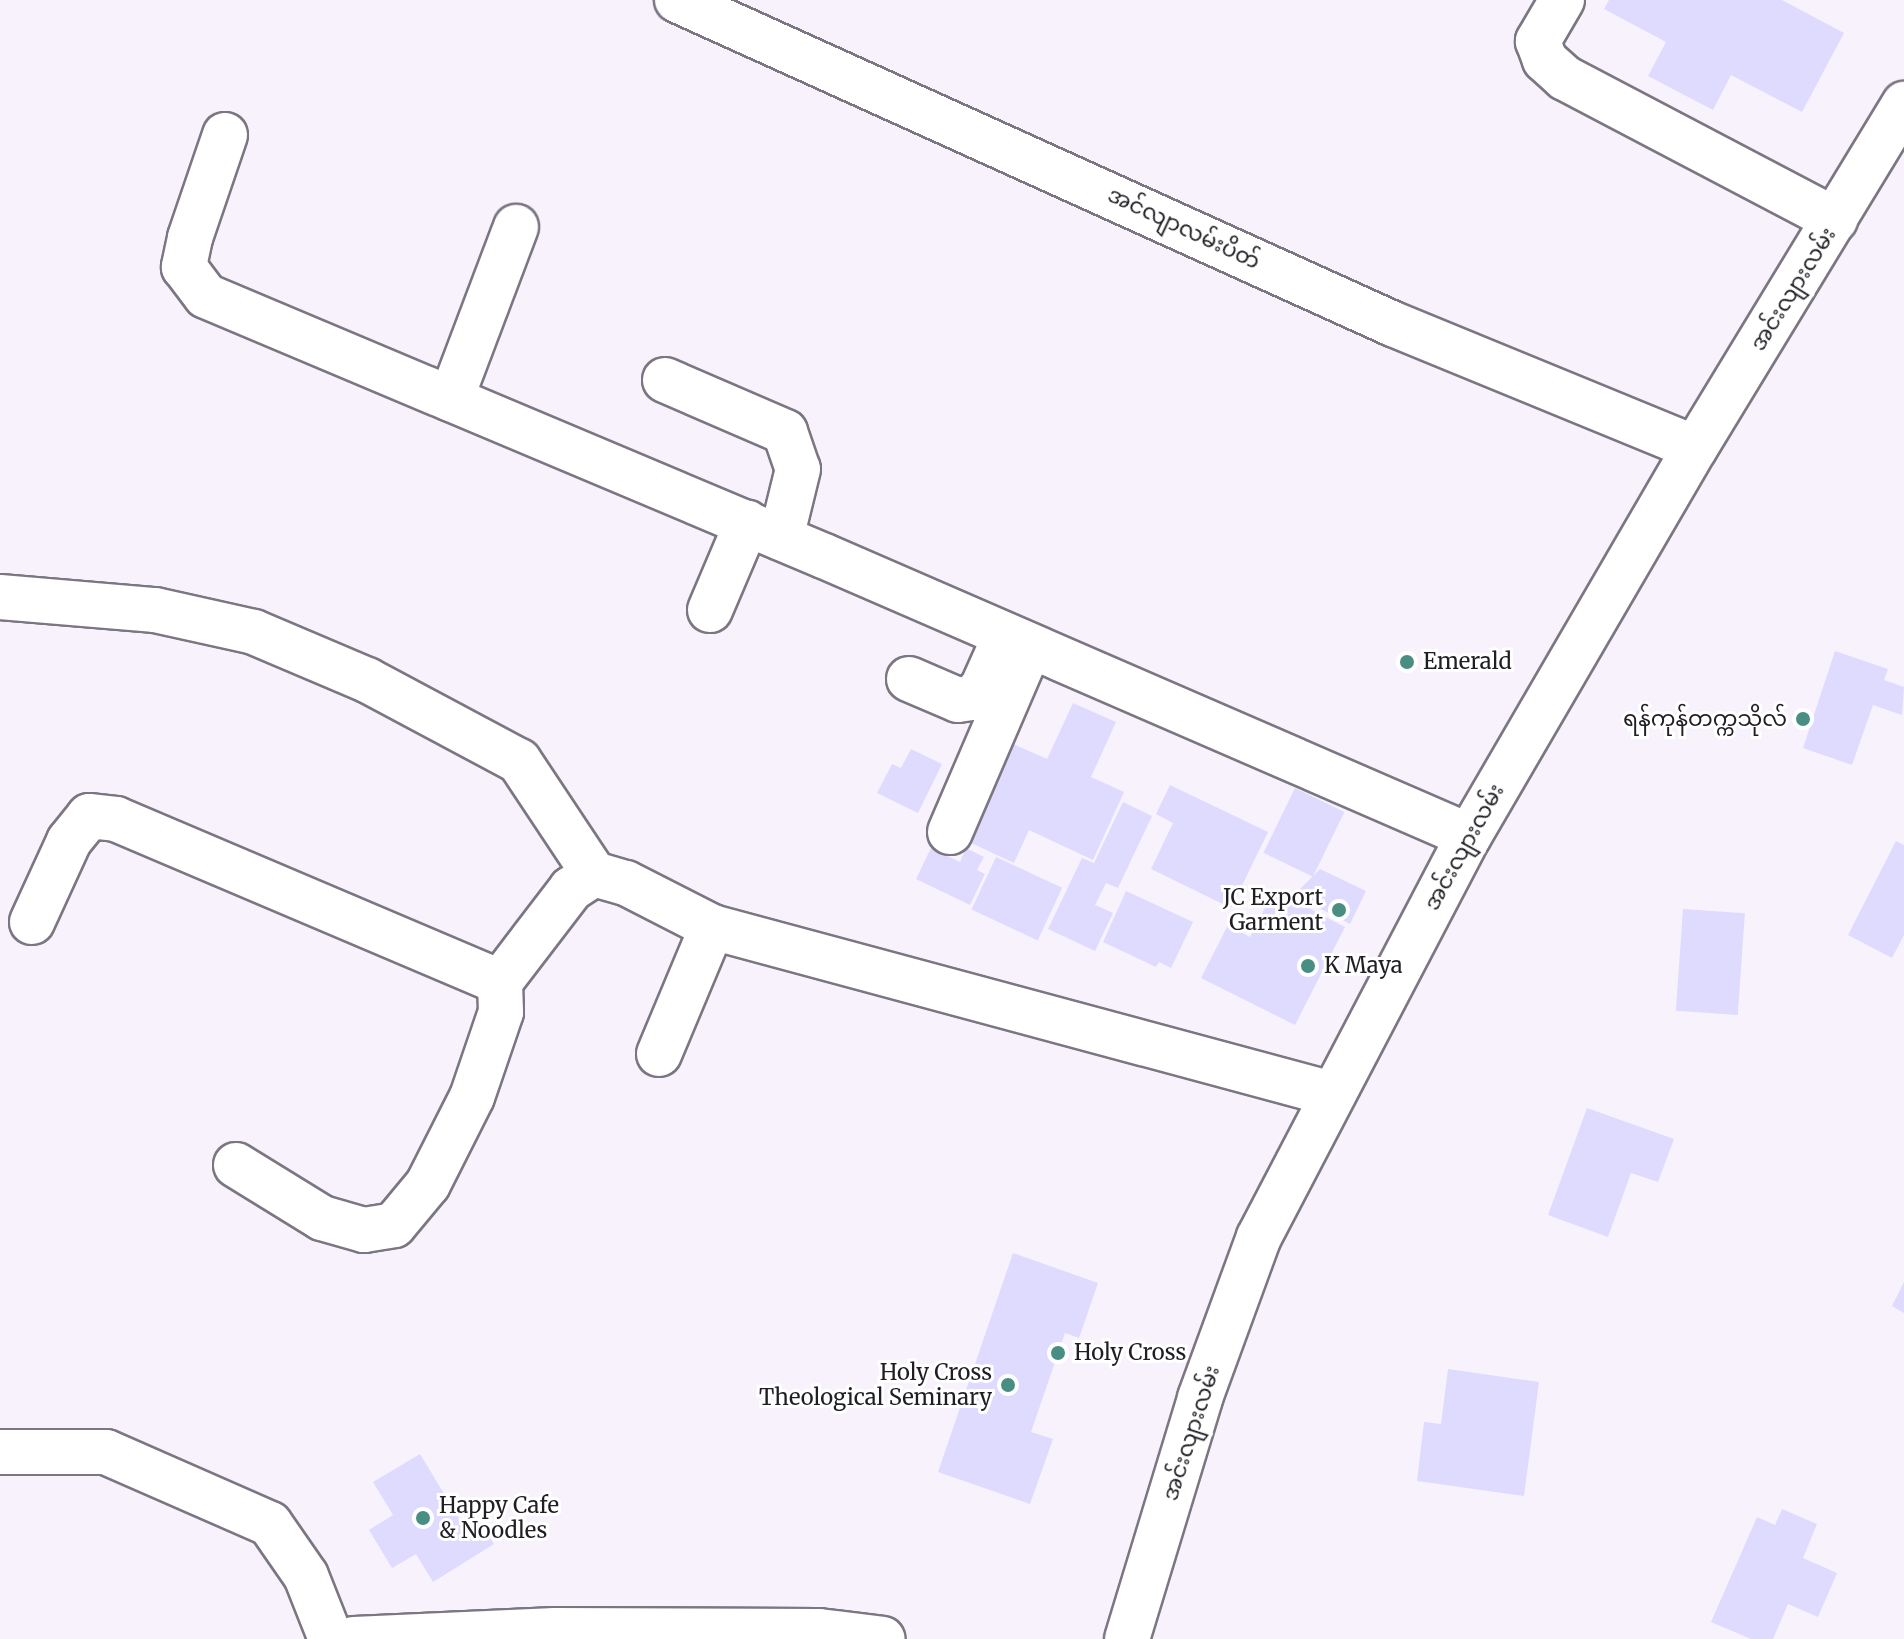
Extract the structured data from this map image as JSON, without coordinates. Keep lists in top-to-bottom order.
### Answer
{
  "streets": {
    "street": ["အင်လျာလမ်းပိတ်", "အင်းလျားလမ်း"]
  },
  "crossings": [
    ["အင်လျာလမ်းပိတ်", "အင်းလျားလမ်း"]
  ],
  "places": [
    "Emerald",
    "ရန်ကုန်တက္ကသိုလ်",
    "JC Export Garment",
    "K Maya",
    "Holy Cross",
    "Holy Cross Theological Seminary",
    "Happy Cafe & Noodles"
  ]
}
